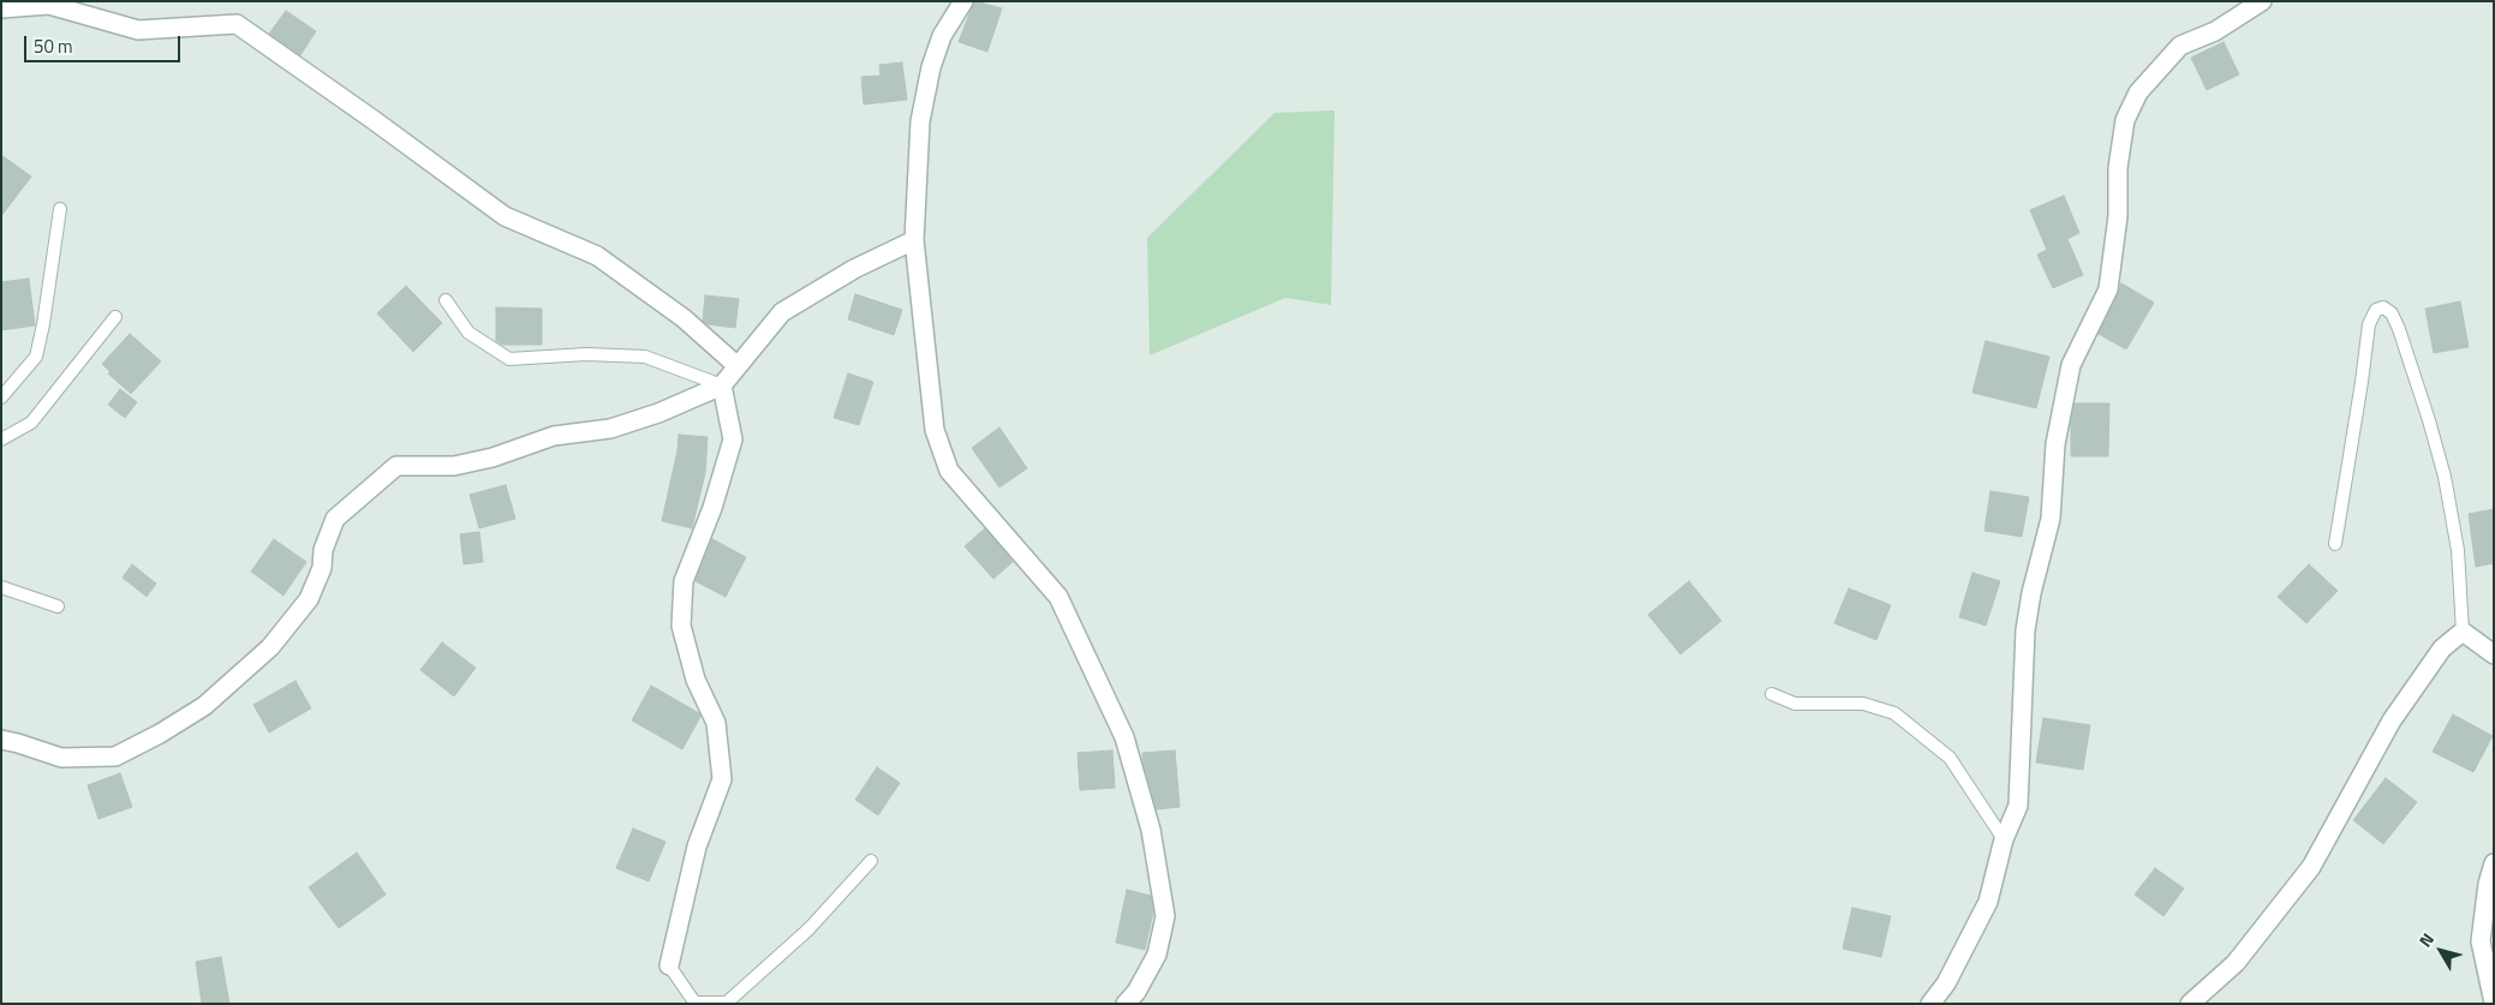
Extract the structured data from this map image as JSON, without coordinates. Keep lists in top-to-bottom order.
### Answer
{
  "scale_bar": "50 m",
  "north": "top left"
}
